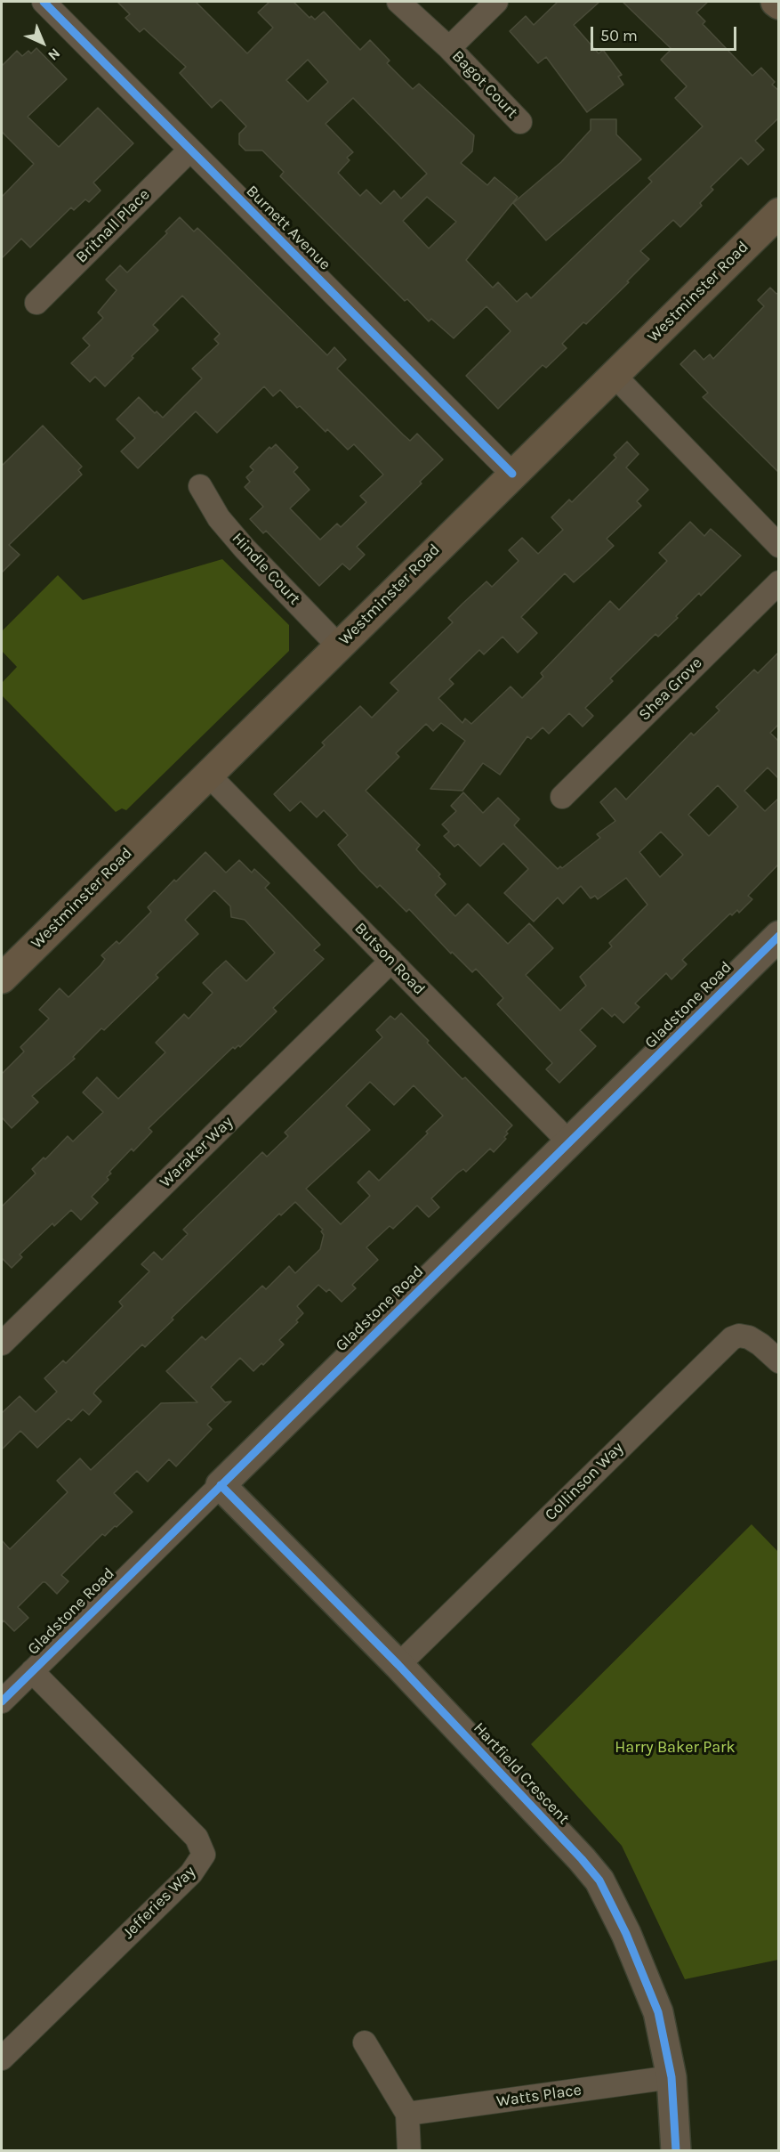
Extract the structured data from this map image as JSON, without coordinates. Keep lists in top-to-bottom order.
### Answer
{
  "streets": {
    "main road": ["Westminster Road"],
    "street": [
      "Bagot Court",
      "Britnall Place",
      "Burnett Avenue",
      "Hindle Court",
      "Shea Grove",
      "Butson Road",
      "Gladstone Road",
      "Waraker Way",
      "Collinson Way",
      "Hartfield Crescent",
      "Jefferies Way",
      "Watts Place"
    ]
  },
  "crossings": [
    ["Britnall Place", "Burnett Avenue"],
    ["Burnett Avenue", "Westminster Road"],
    ["Westminster Road", "Hindle Court"],
    ["Westminster Road", "Butson Road"],
    ["Butson Road", "Gladstone Road"],
    ["Butson Road", "Waraker Way"],
    ["Gladstone Road", "Hartfield Crescent"],
    ["Gladstone Road", "Jefferies Way"],
    ["Collinson Way", "Hartfield Crescent"],
    ["Hartfield Crescent", "Watts Place"]
  ],
  "parks": ["Harry Baker Park"],
  "scale_bar": "50 m",
  "north": "bottom right"
}
